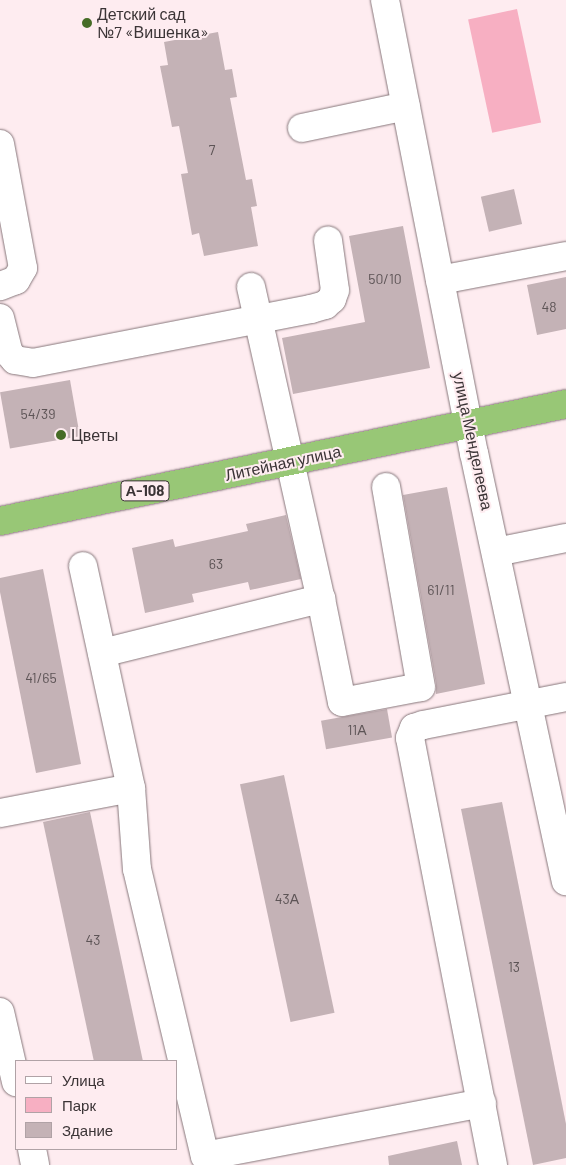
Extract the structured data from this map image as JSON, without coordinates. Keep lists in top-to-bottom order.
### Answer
{
  "streets": {
    "highway": ["Литейная улица", "А-108"],
    "street": ["улица Менделеева"]
  },
  "crossings": [
    ["улица Менделеева", "Литейная улица"]
  ],
  "places": ["Детский сад №7 «Вишенка»", "Цветы"],
  "house_numbers": [
    "7",
    "50/10",
    "48",
    "54/39",
    "63",
    "61/11",
    "41/65",
    "11А",
    "43А",
    "43",
    "13"
  ],
  "legend": ["Улица", "Парк", "Здание"]
}
